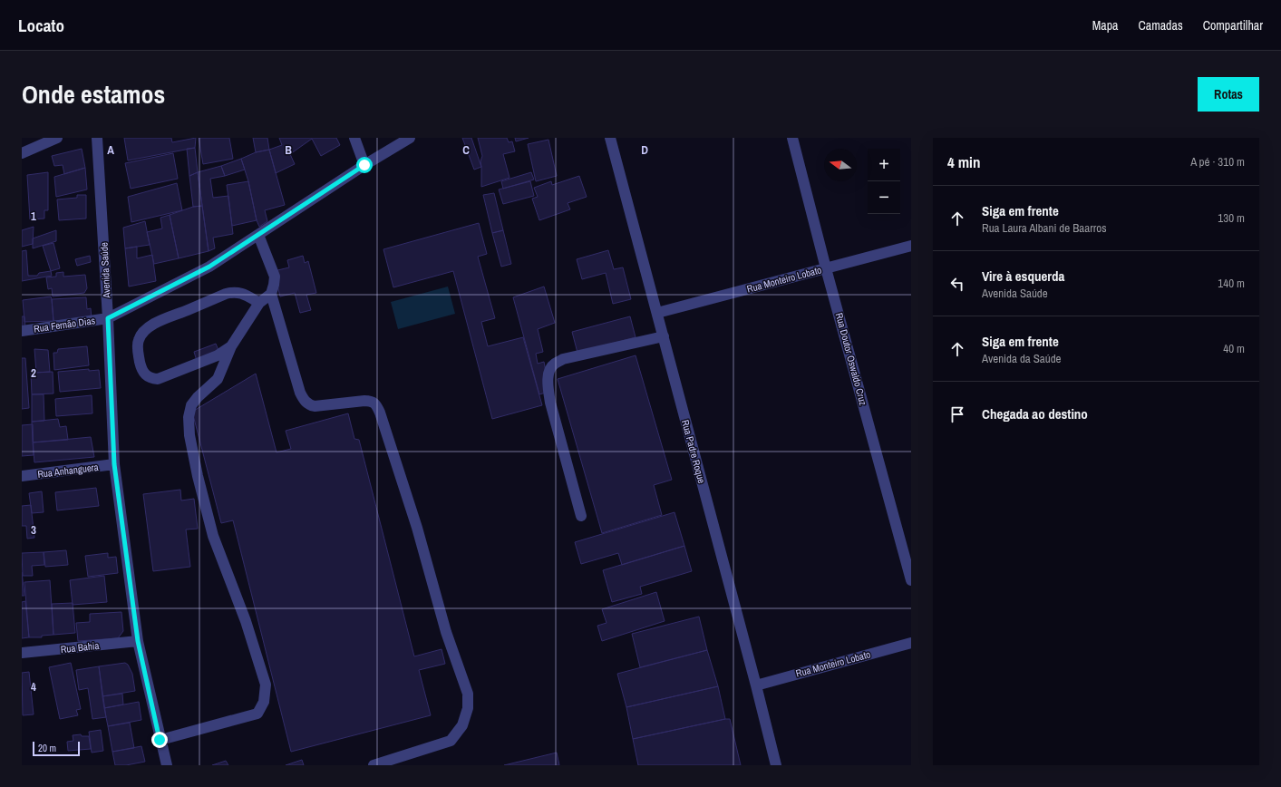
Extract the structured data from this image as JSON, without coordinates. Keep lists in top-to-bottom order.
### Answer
{
  "streets": {
    "street": [
      "Avenida Saúde",
      "Rua Monteiro Lobato",
      "Rua Fernão Dias",
      "Rua Doutor Oswaldo Cruz",
      "Rua Padre Roque",
      "Rua Anhanguera",
      "Rua Bahia"
    ]
  },
  "crossings": [
    ["Avenida Saúde", "Rua Fernão Dias"],
    ["Avenida Saúde", "Rua Anhanguera"],
    ["Avenida Saúde", "Rua Bahia"],
    ["Rua Monteiro Lobato", "Rua Doutor Oswaldo Cruz"],
    ["Rua Monteiro Lobato", "Rua Padre Roque"]
  ],
  "scale_bar": "20 m",
  "north": "left",
  "page": {
    "header": "Locato",
    "nav": ["Mapa", "Camadas", "Compartilhar"],
    "title": "Onde estamos",
    "buttons": "Rotas",
    "heading": ["4 min", "A pé · 310 m"],
    "map_buttons": ["+", "−"],
    "list": [
      ["Siga em frente", "Rua Laura Albani de Baarros", "130 m"],
      ["Vire à esquerda", "Avenida Saúde", "140 m"],
      ["Siga em frente", "Avenida da Saúde", "40 m"],
      "Chegada ao destino"
    ],
    "scale": "20 m"
  },
  "grid": {
    "columns": [
      "A",
      "B",
      "C",
      "D"
    ],
    "rows": [
      "1",
      "2",
      "3",
      "4"
    ]
  }
}
